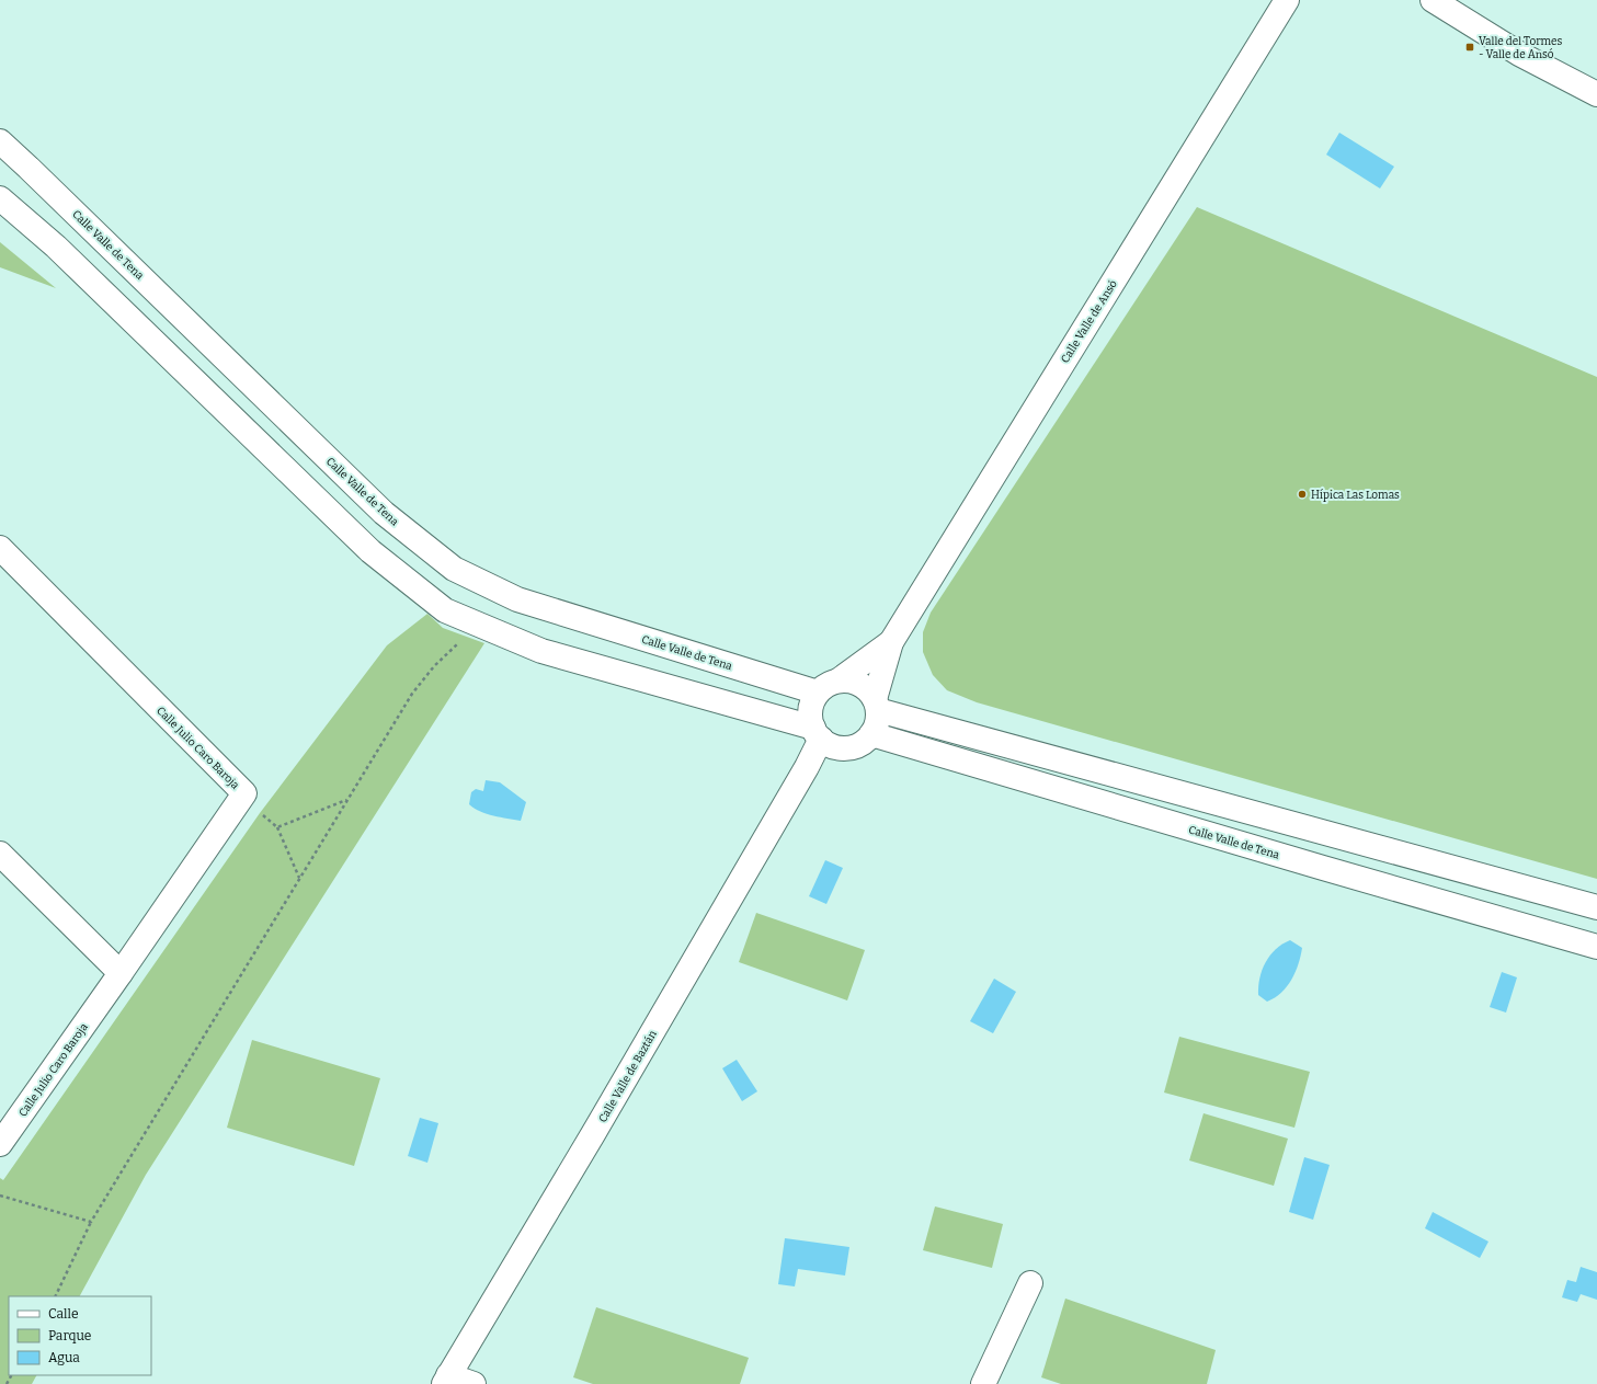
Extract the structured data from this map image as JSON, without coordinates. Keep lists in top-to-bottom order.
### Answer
{
  "streets": {
    "street": [
      "Calle Valle de Tena",
      "Calle Valle de Ansó",
      "Calle Julio Caro Baroja",
      "Calle Valle de Baztán"
    ]
  },
  "crossings": [
    ["Calle Valle de Tena", "Calle Valle de Ansó"],
    ["Calle Valle de Tena", "Calle Valle de Baztán"],
    ["Calle Valle de Ansó", "Calle Valle de Baztán"]
  ],
  "places": {
    "transit": ["Valle del Tormes - Valle de Ansó"],
    "other": ["Hípica Las Lomas"]
  },
  "legend": ["Calle", "Parque", "Agua"]
}
